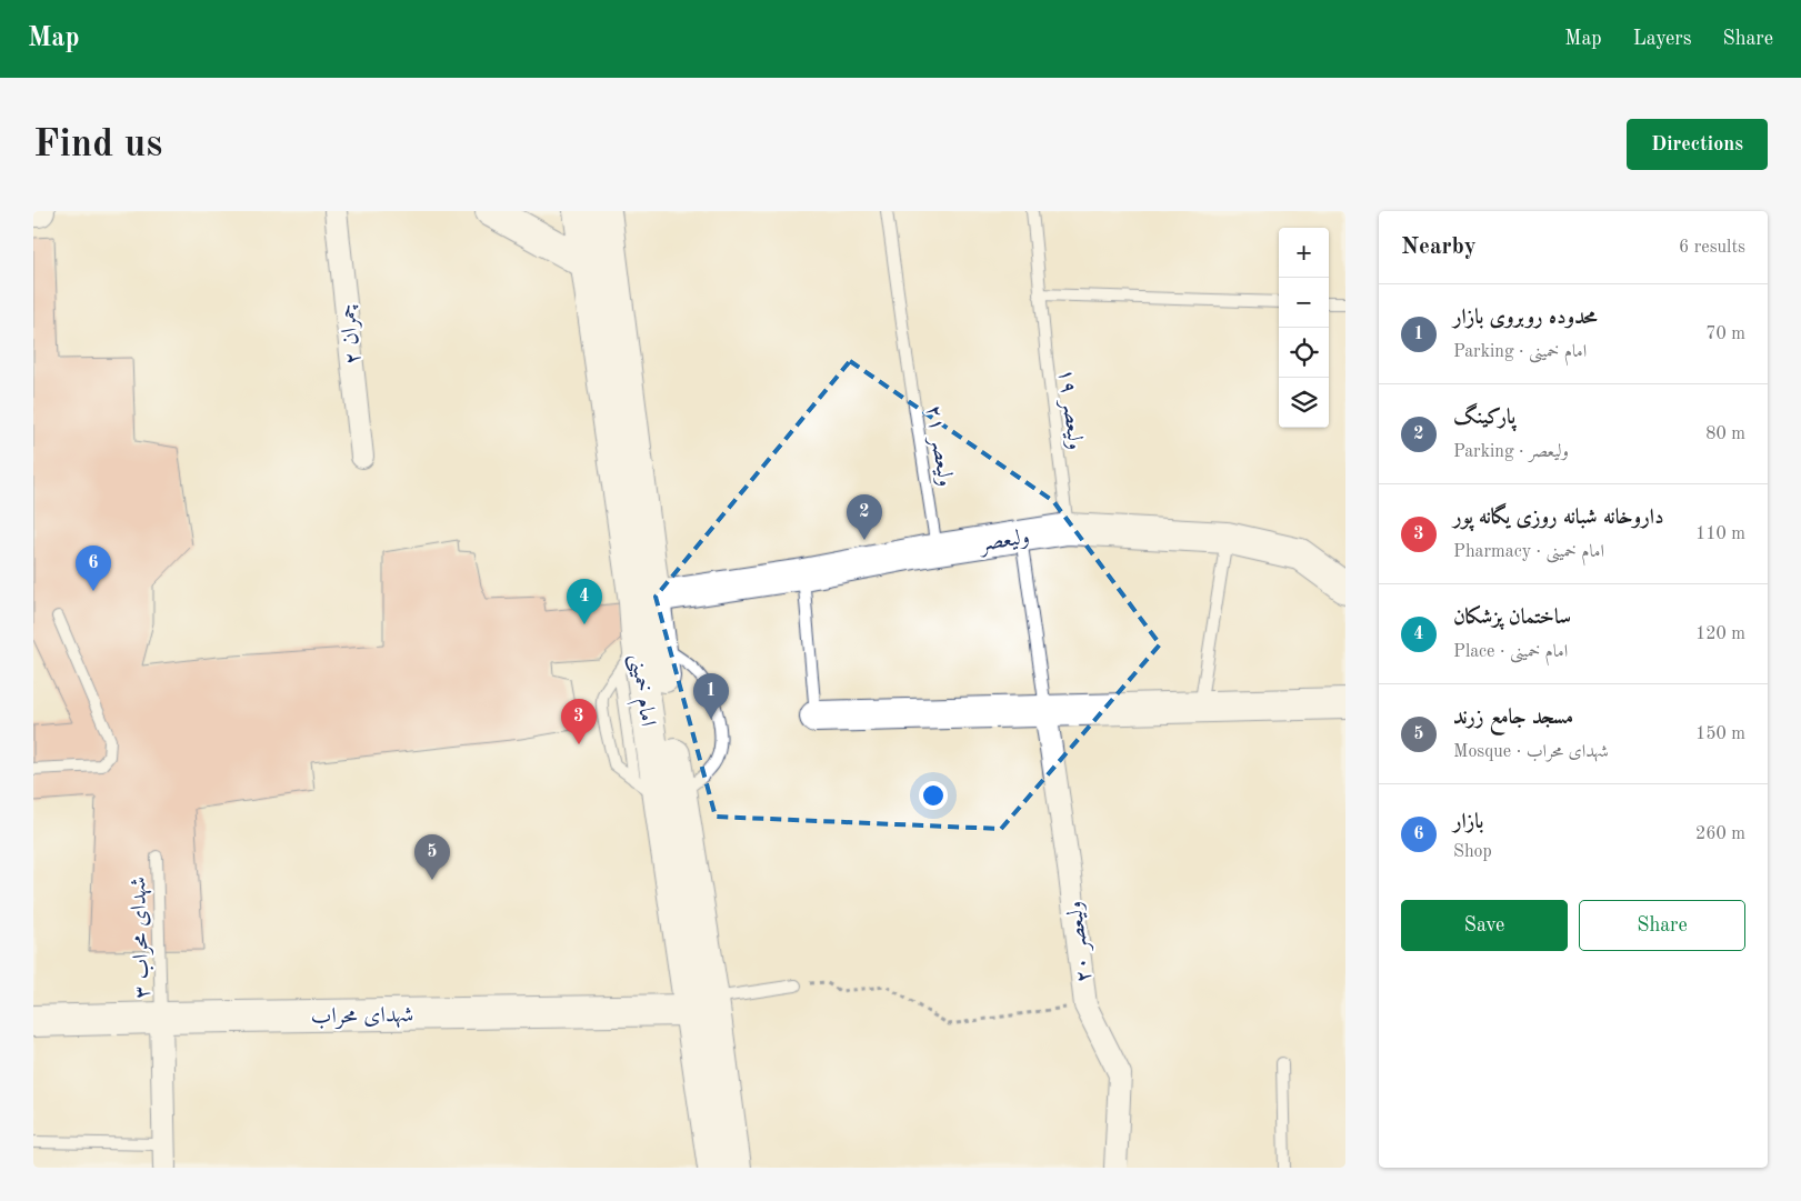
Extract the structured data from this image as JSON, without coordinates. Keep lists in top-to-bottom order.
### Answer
{
  "streets": {
    "street": [
      "چمران ۲",
      "ولیعصر",
      "امام خمینی",
      "ولیعصر ۲۰",
      "شهدای محراب"
    ],
    "lane": ["ولیعصر ۱۹", "ولیعصر ۲۱", "شهدای محراب ۳"]
  },
  "crossings": [
    ["ولیعصر ۱۹", "ولیعصر"],
    ["ولیعصر ۲۱", "ولیعصر"],
    ["ولیعصر", "امام خمینی"],
    ["امام خمینی", "شهدای محراب"],
    ["شهدای محراب ۳", "شهدای محراب"]
  ],
  "page": {
    "header": "Map",
    "nav": ["Map", "Layers", "Share"],
    "buttons": [
      "Directions",
      ["Save", "Share"]
    ],
    "title": "Find us",
    "heading": ["Nearby", "6 results"],
    "map_buttons": ["+", "−"],
    "list": [
      {
        "mark": "1",
        "name": "محدوده روبروی بازار",
        "note": "Parking · امام خمینی",
        "value": "70 m"
      },
      {
        "mark": "2",
        "name": "پارکینگ",
        "note": "Parking · ولیعصر",
        "value": "80 m"
      },
      {
        "mark": "3",
        "name": "داروخانه شبانه روزی یگانه پور",
        "note": "Pharmacy · امام خمینی",
        "value": "110 m"
      },
      {
        "mark": "4",
        "name": "ساختمان پزشکان",
        "note": "Place · امام خمینی",
        "value": "120 m"
      },
      {
        "mark": "5",
        "name": "مسجد جامع زرند",
        "note": "Mosque · شهدای محراب",
        "value": "150 m"
      },
      {
        "mark": "6",
        "name": "بازار",
        "note": "Shop",
        "value": "260 m"
      }
    ],
    "pins": [
      "2",
      "6",
      "4",
      "1",
      "3",
      "5"
    ]
  }
}
